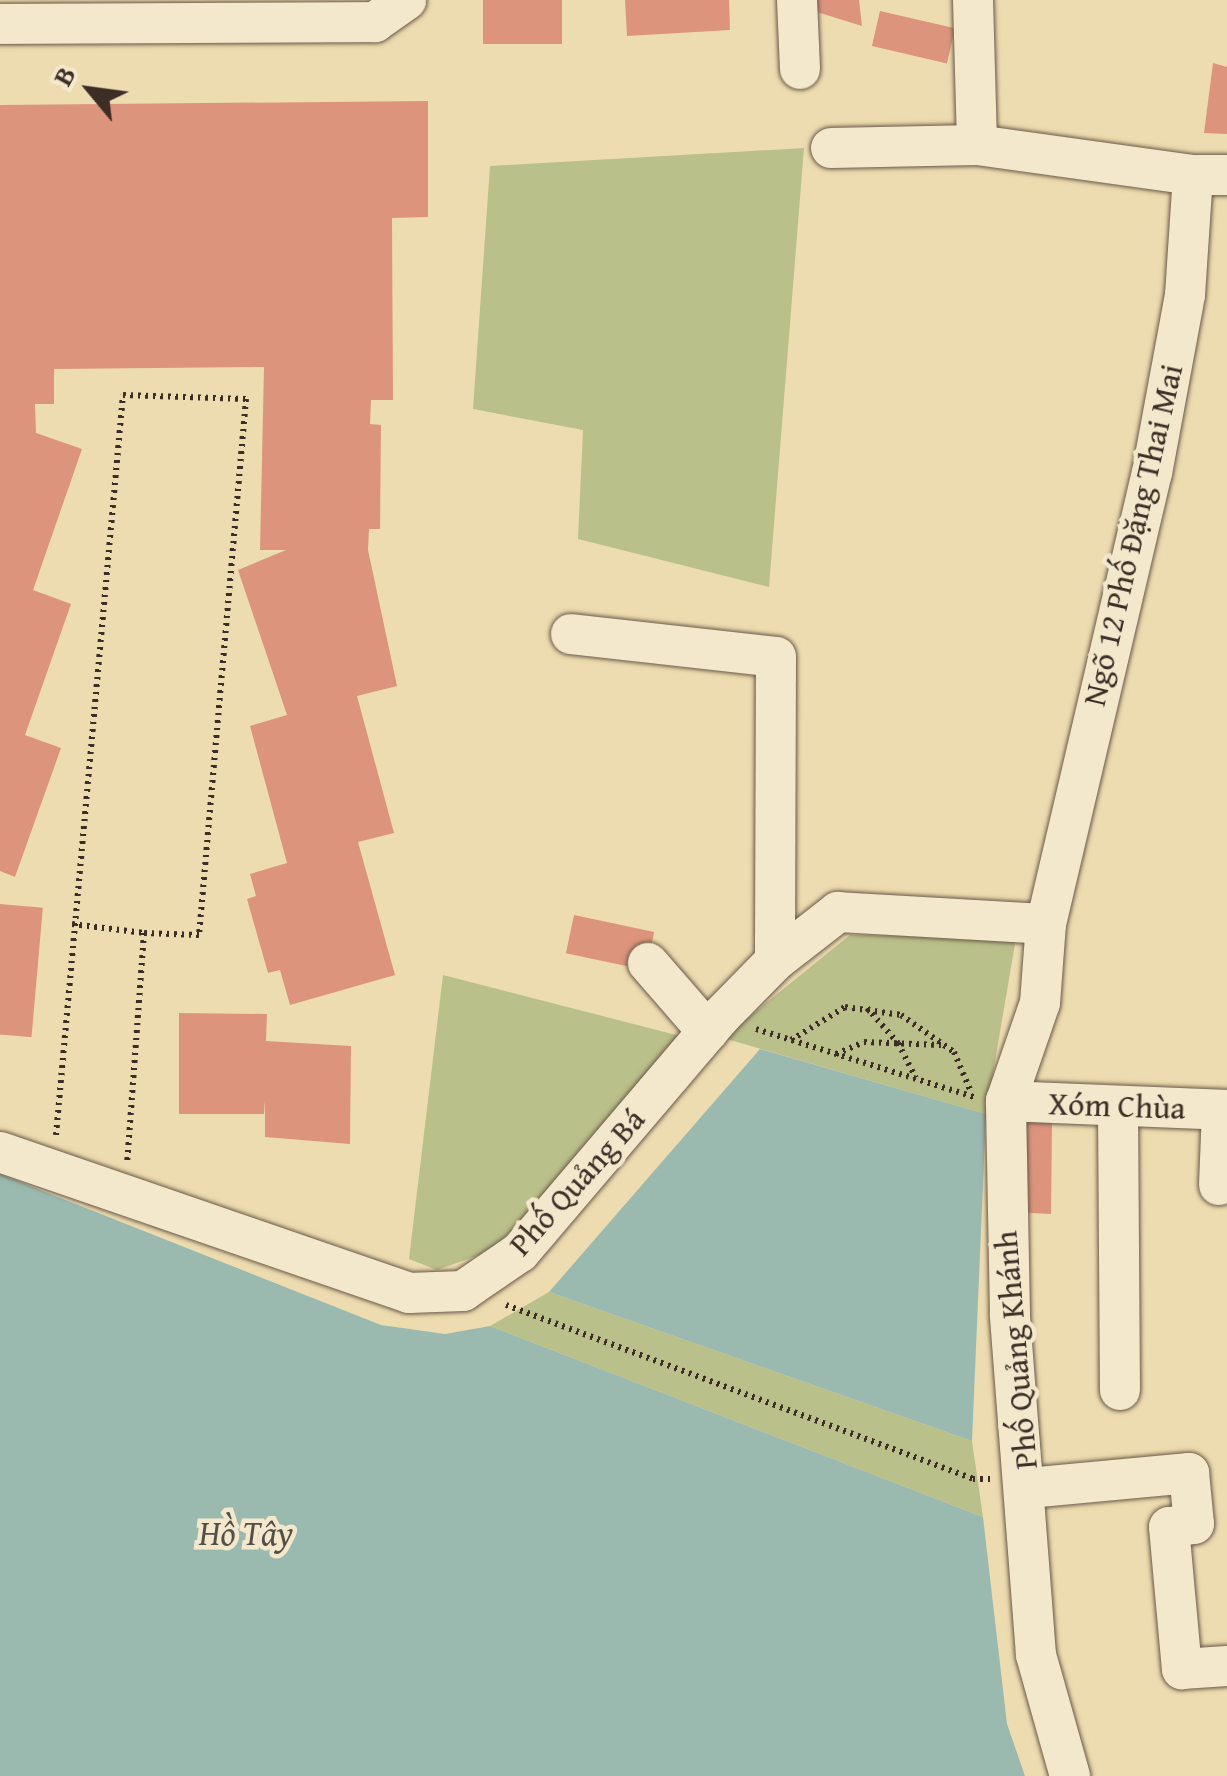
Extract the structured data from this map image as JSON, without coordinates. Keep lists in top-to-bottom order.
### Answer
{
  "streets": {
    "street": [
      "Ngõ 12 Phố Đặng Thai Mai",
      "Xóm Chùa",
      "Phố Quảng Bá",
      "Phố Quảng Khánh"
    ]
  },
  "crossings": [
    ["Ngõ 12 Phố Đặng Thai Mai", "Phố Quảng Bá"],
    ["Ngõ 12 Phố Đặng Thai Mai", "Phố Quảng Khánh"],
    ["Xóm Chùa", "Phố Quảng Khánh"],
    ["Phố Quảng Bá", "Phố Quảng Khánh"]
  ],
  "water": ["Hồ Tây"],
  "north": "top left"
}
